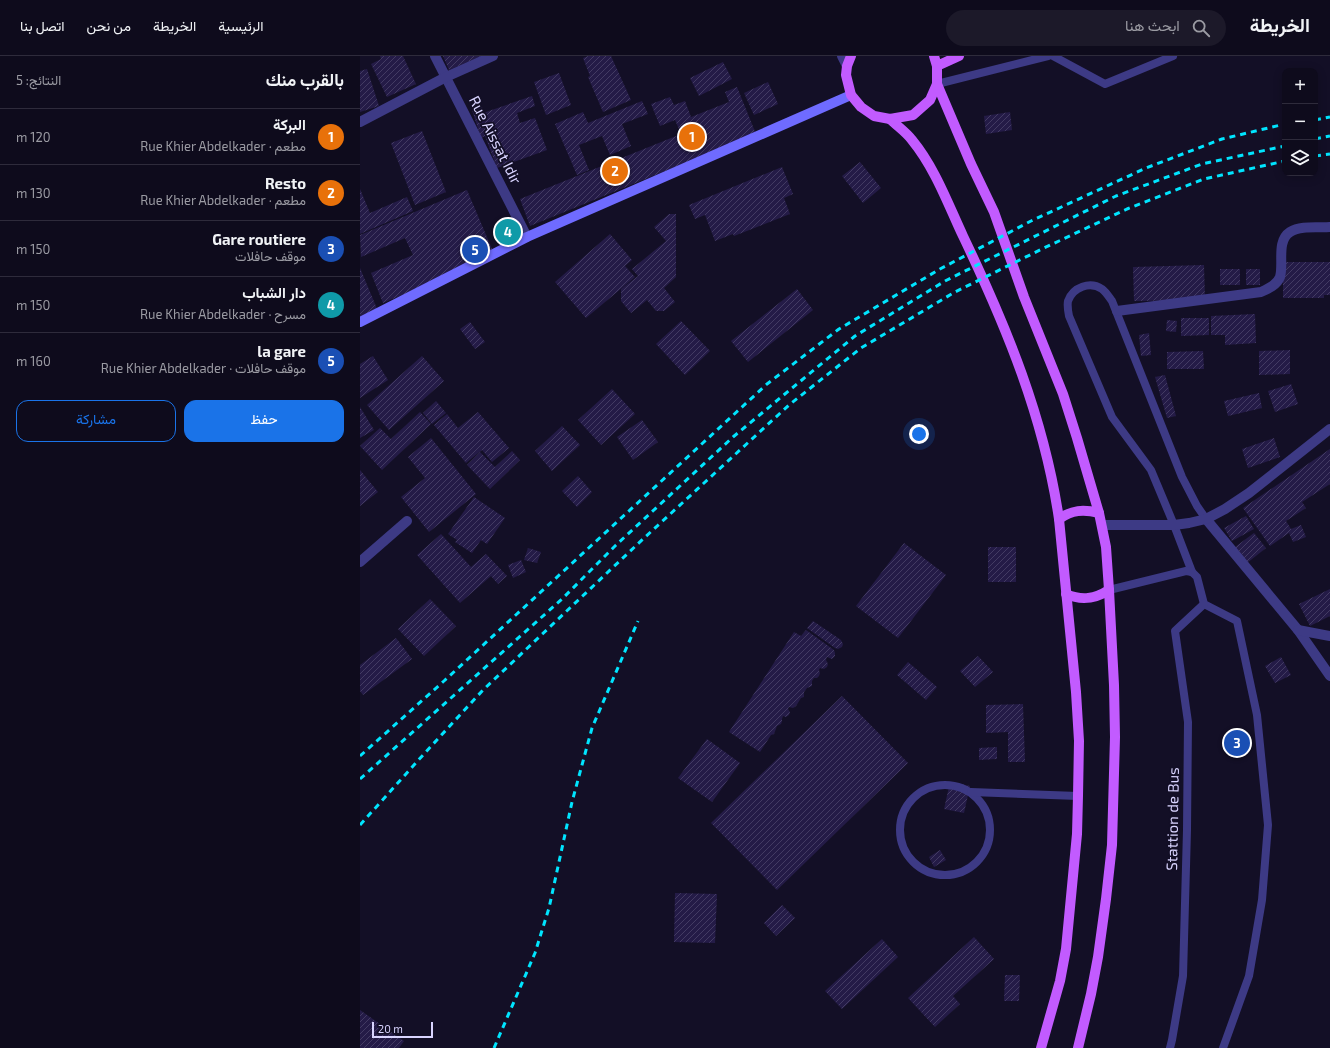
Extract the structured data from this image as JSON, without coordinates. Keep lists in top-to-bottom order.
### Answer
{
  "streets": {
    "street": ["Rue Aissat Idir"],
    "lane": ["Stattion de Bus"]
  },
  "scale_bar": "20 m",
  "page": {
    "header": "الخريطة",
    "search": "ابحث هنا",
    "nav": [
      "الرئيسية",
      "الخريطة",
      "من نحن",
      "اتصل بنا"
    ],
    "heading": ["بالقرب منك", "النتائج: 5"],
    "map_buttons": ["+", "−"],
    "list": [
      {
        "mark": "1",
        "name": "البركة",
        "note": "مطعم · Rue Khier Abdelkader",
        "value": "120 m"
      },
      {
        "mark": "2",
        "name": "Resto",
        "note": "مطعم · Rue Khier Abdelkader",
        "value": "130 m"
      },
      {
        "mark": "3",
        "name": "Gare routiere",
        "note": "موقف حافلات",
        "value": "150 m"
      },
      {
        "mark": "4",
        "name": "دار الشباب",
        "note": "مسرح · Rue Khier Abdelkader",
        "value": "150 m"
      },
      {
        "mark": "5",
        "name": "la gare",
        "note": "موقف حافلات · Rue Khier Abdelkader",
        "value": "160 m"
      }
    ],
    "pins": [
      "1",
      "2",
      "4",
      "5",
      "3"
    ],
    "buttons": ["حفظ", "مشاركة"],
    "scale": "20 m"
  }
}
